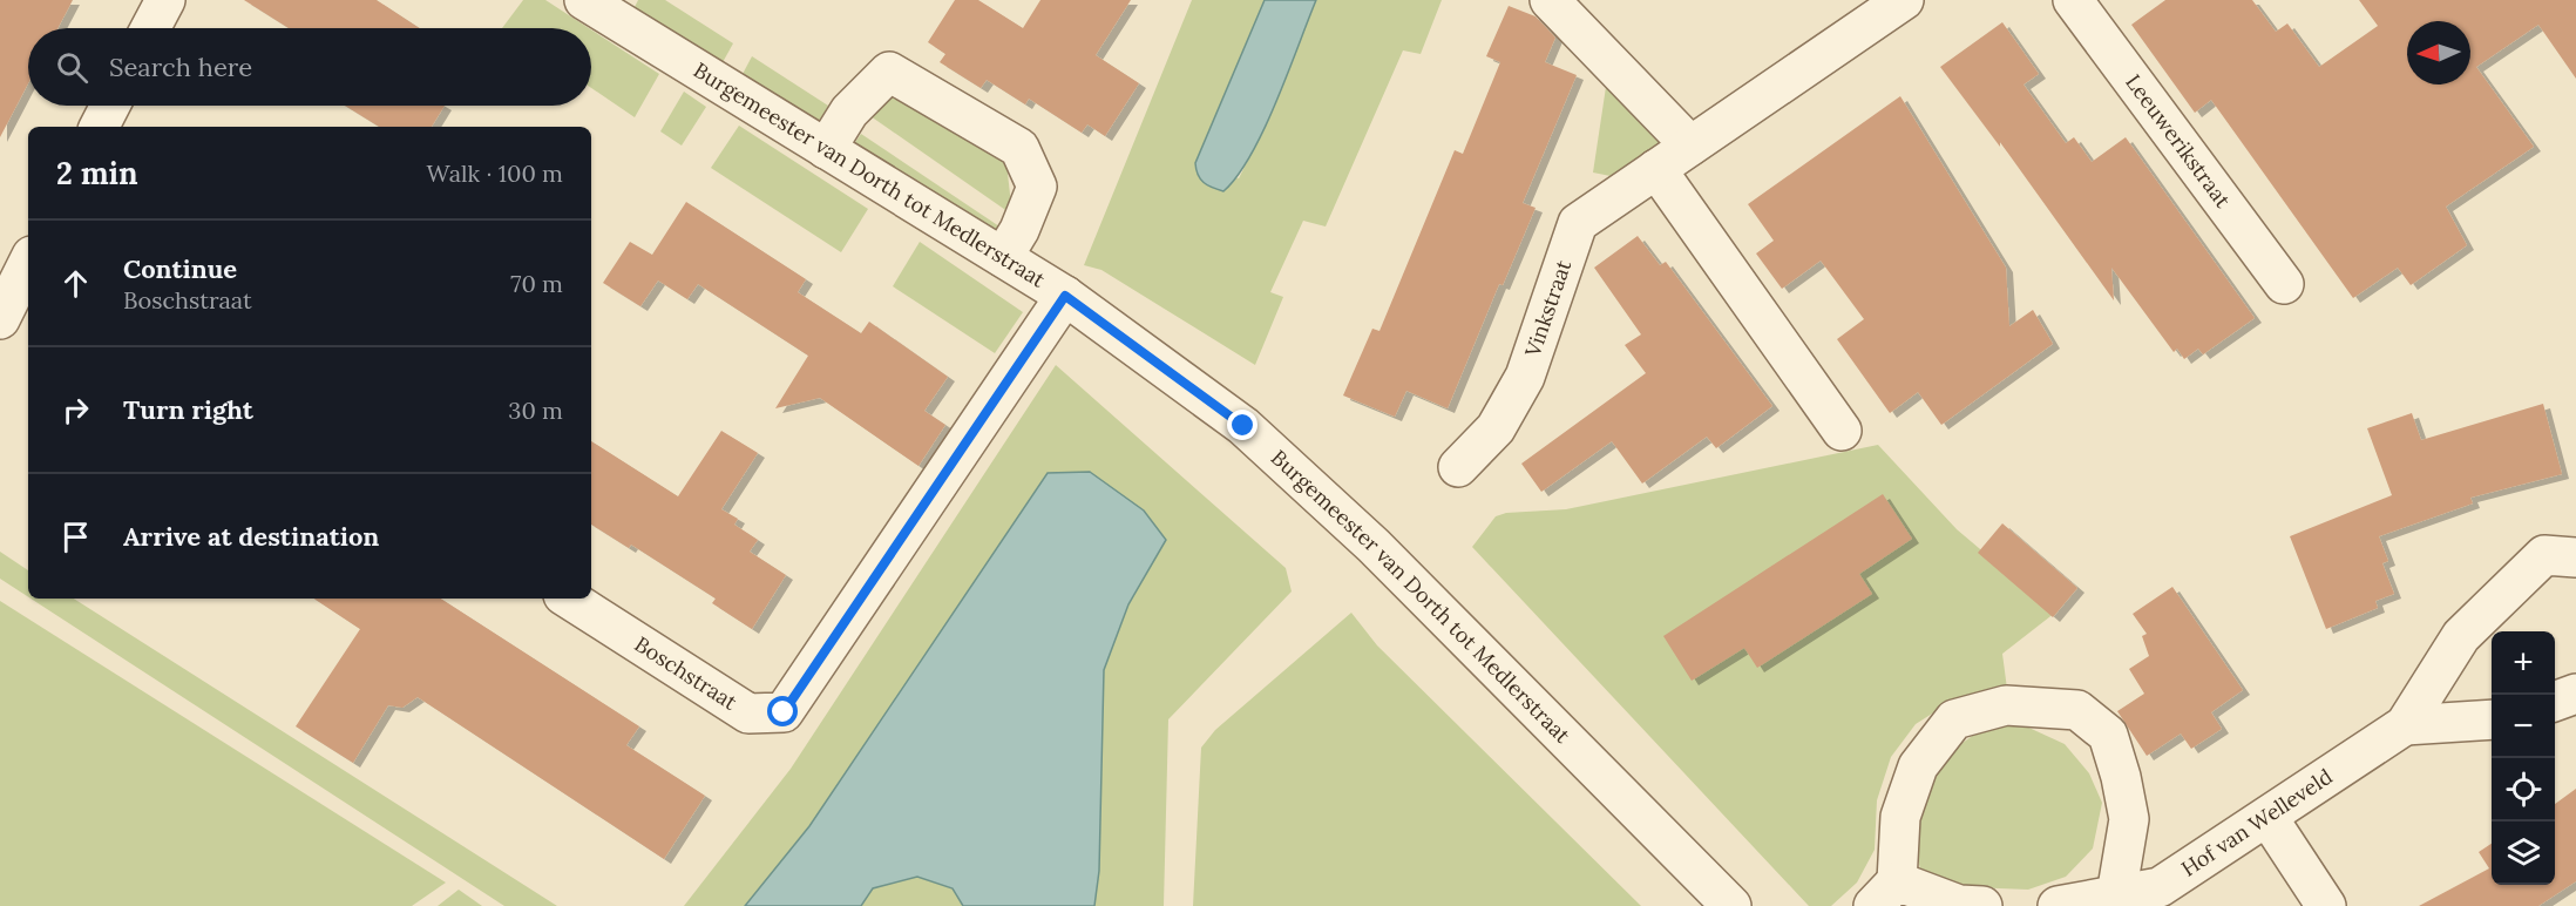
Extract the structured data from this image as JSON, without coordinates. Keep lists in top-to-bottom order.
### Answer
{
  "streets": {
    "street": [
      "Leeuwerikstraat",
      "Burgemeester van Dorth tot Medlerstraat",
      "Vinkstraat",
      "Boschstraat",
      "Hof van Welleveld"
    ]
  },
  "crossings": [
    ["Burgemeester van Dorth tot Medlerstraat", "Boschstraat"]
  ],
  "north": "left",
  "page": {
    "search": "Search here",
    "heading": ["2 min", "Walk · 100 m"],
    "list": [
      ["Continue", "Boschstraat", "70 m"],
      ["Turn right", "30 m"],
      "Arrive at destination"
    ],
    "map_buttons": ["+", "−"]
  }
}
